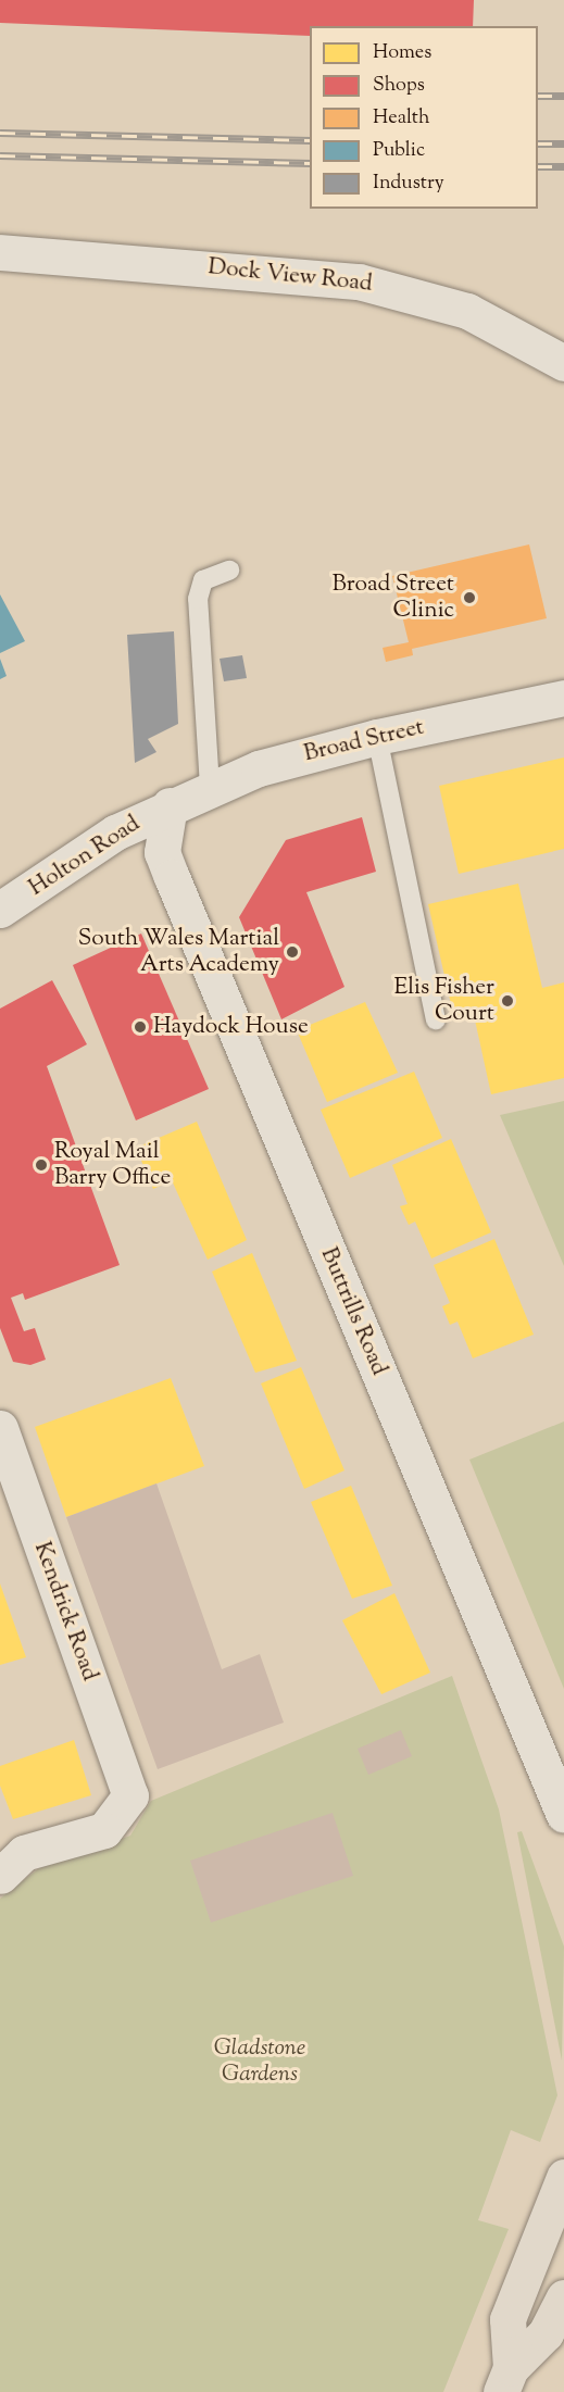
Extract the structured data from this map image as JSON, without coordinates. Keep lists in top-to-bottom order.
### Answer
{
  "streets": {
    "street": [
      "Dock View Road",
      "Broad Street",
      "Holton Road",
      "Buttrills Road",
      "Kendrick Road"
    ]
  },
  "crossings": [
    ["Broad Street", "Holton Road"],
    ["Broad Street", "Buttrills Road"],
    ["Holton Road", "Buttrills Road"]
  ],
  "parks": ["Gladstone Gardens"],
  "places": [
    "Broad Street Clinic",
    "South Wales Martial Arts Academy",
    "Elis Fisher Court",
    "Haydock House",
    "Royal Mail Barry Office"
  ],
  "legend": [
    "Homes",
    "Shops",
    "Health",
    "Public",
    "Industry"
  ]
}
